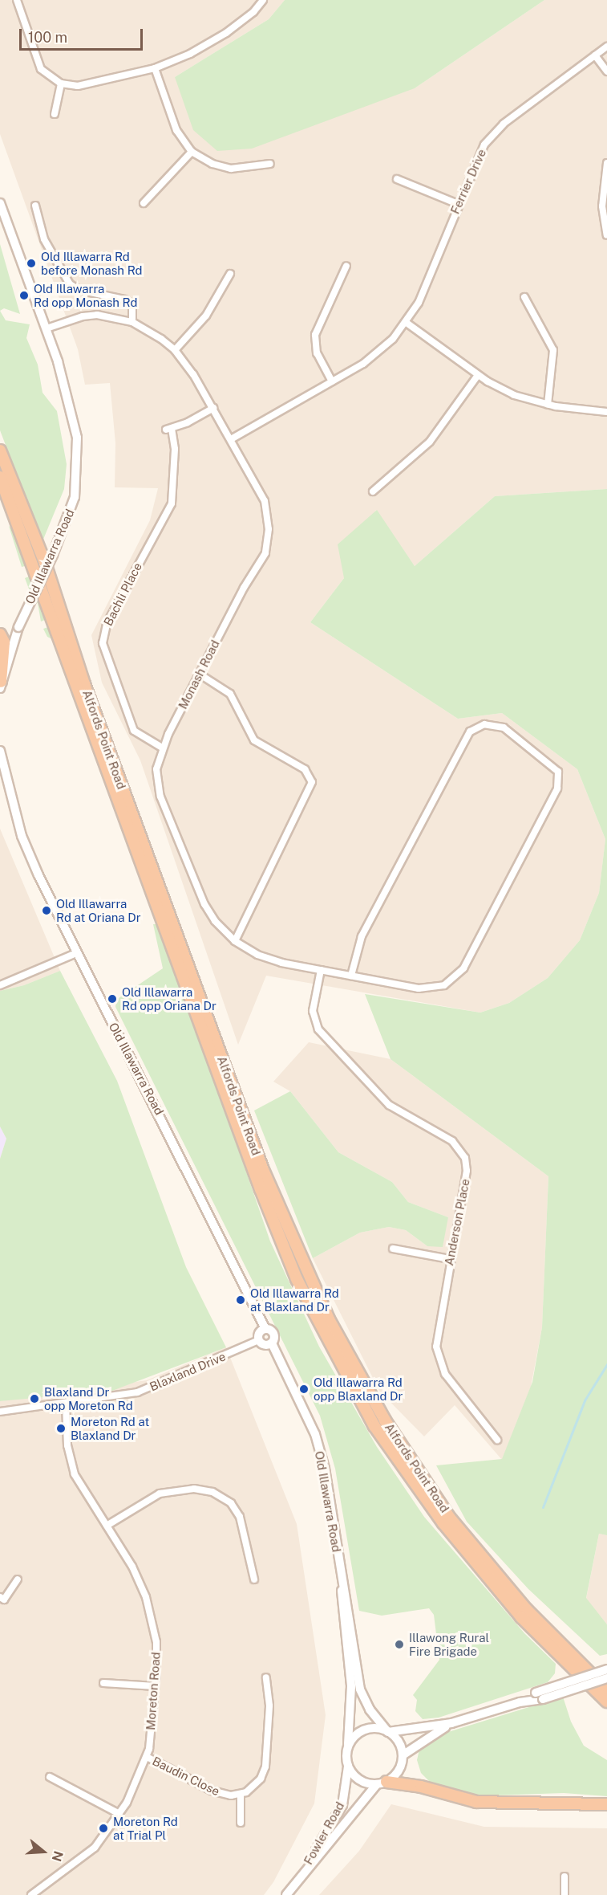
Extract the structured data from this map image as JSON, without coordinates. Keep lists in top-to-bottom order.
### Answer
{
  "streets": {
    "highway": ["Alfords Point Road"],
    "street": [
      "Ferrier Drive",
      "Old Illawarra Road",
      "Bachli Place",
      "Monash Road",
      "Anderson Place",
      "Blaxland Drive",
      "Moreton Road",
      "Baudin Close",
      "Fowler Road"
    ]
  },
  "crossings": [
    ["Ferrier Drive", "Monash Road"],
    ["Old Illawarra Road", "Monash Road"],
    ["Old Illawarra Road", "Blaxland Drive"],
    ["Old Illawarra Road", "Fowler Road"],
    ["Bachli Place", "Monash Road"],
    ["Monash Road", "Anderson Place"],
    ["Blaxland Drive", "Moreton Road"],
    ["Moreton Road", "Baudin Close"]
  ],
  "places": [
    "Old Illawarra Rd before Monash Rd",
    "Old Illawarra Rd opp Monash Rd",
    "Old Illawarra Rd at Oriana Dr",
    "Old Illawarra Rd opp Oriana Dr",
    "Old Illawarra Rd at Blaxland Dr",
    "Old Illawarra Rd opp Blaxland Dr",
    "Blaxland Dr opp Moreton Rd",
    "Moreton Rd at Blaxland Dr",
    "Illawong Rural Fire Brigade",
    "Moreton Rd at Trial Pl"
  ],
  "scale_bar": "100 m",
  "north": "right"
}
